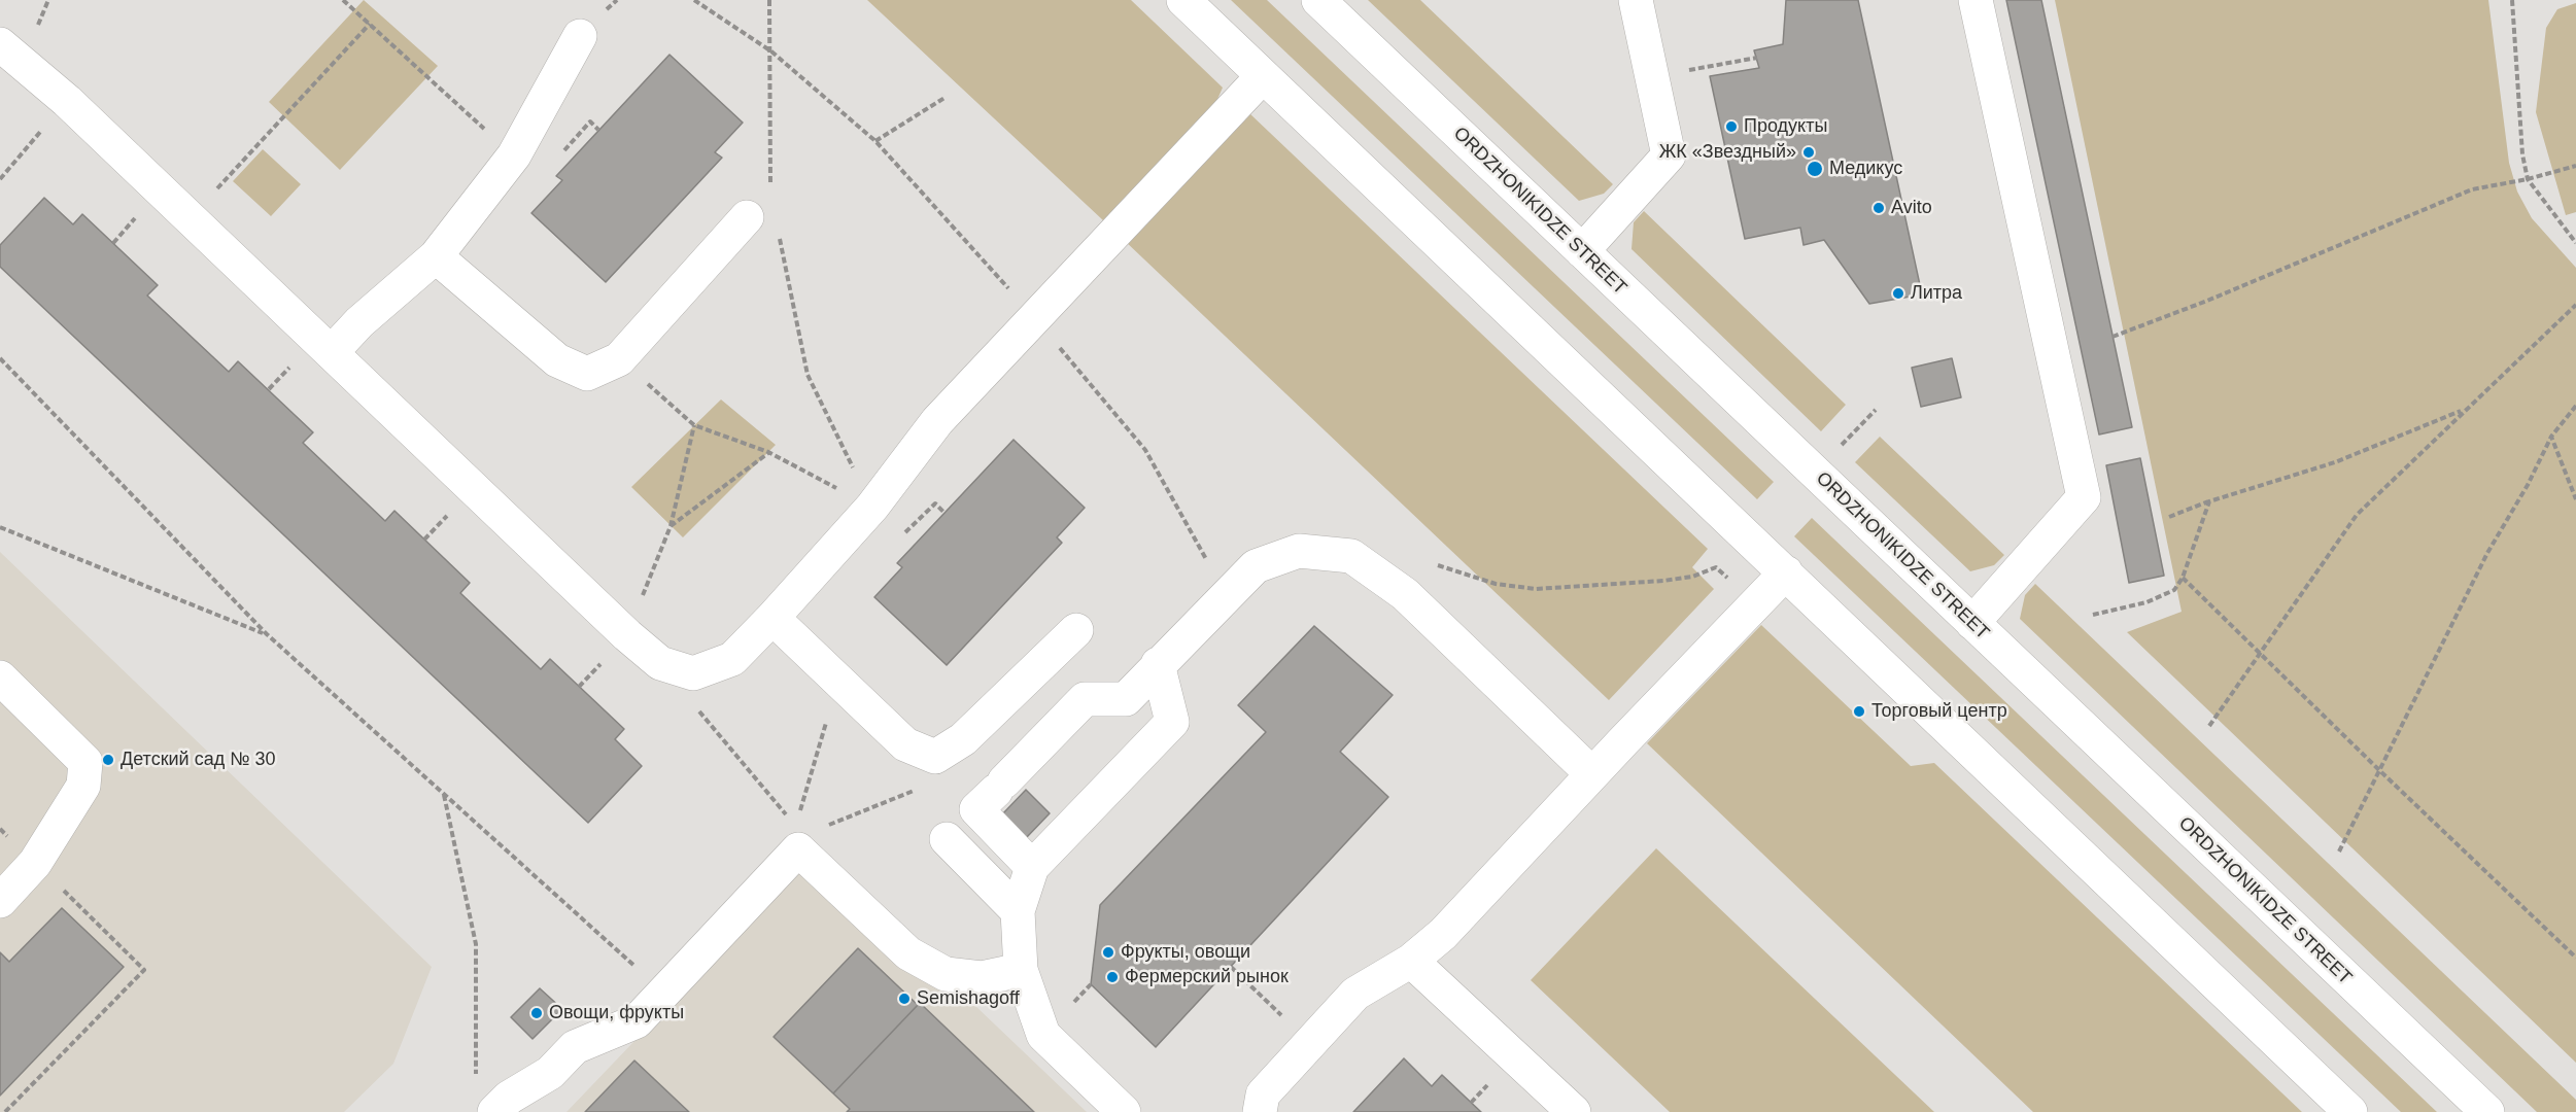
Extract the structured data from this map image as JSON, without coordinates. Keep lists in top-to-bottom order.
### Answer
{
  "streets": {
    "street": ["ORDZHONIKIDZE STREET"]
  },
  "places": [
    "Продукты",
    "ЖК «Звездный»",
    "Медикус",
    "Avito",
    "Литра",
    "Торговый центр",
    "Детский сад № 30",
    "Фрукты, овощи",
    "Фермерский рынок",
    "Semishagoff",
    "Овощи, фрукты"
  ]
}
